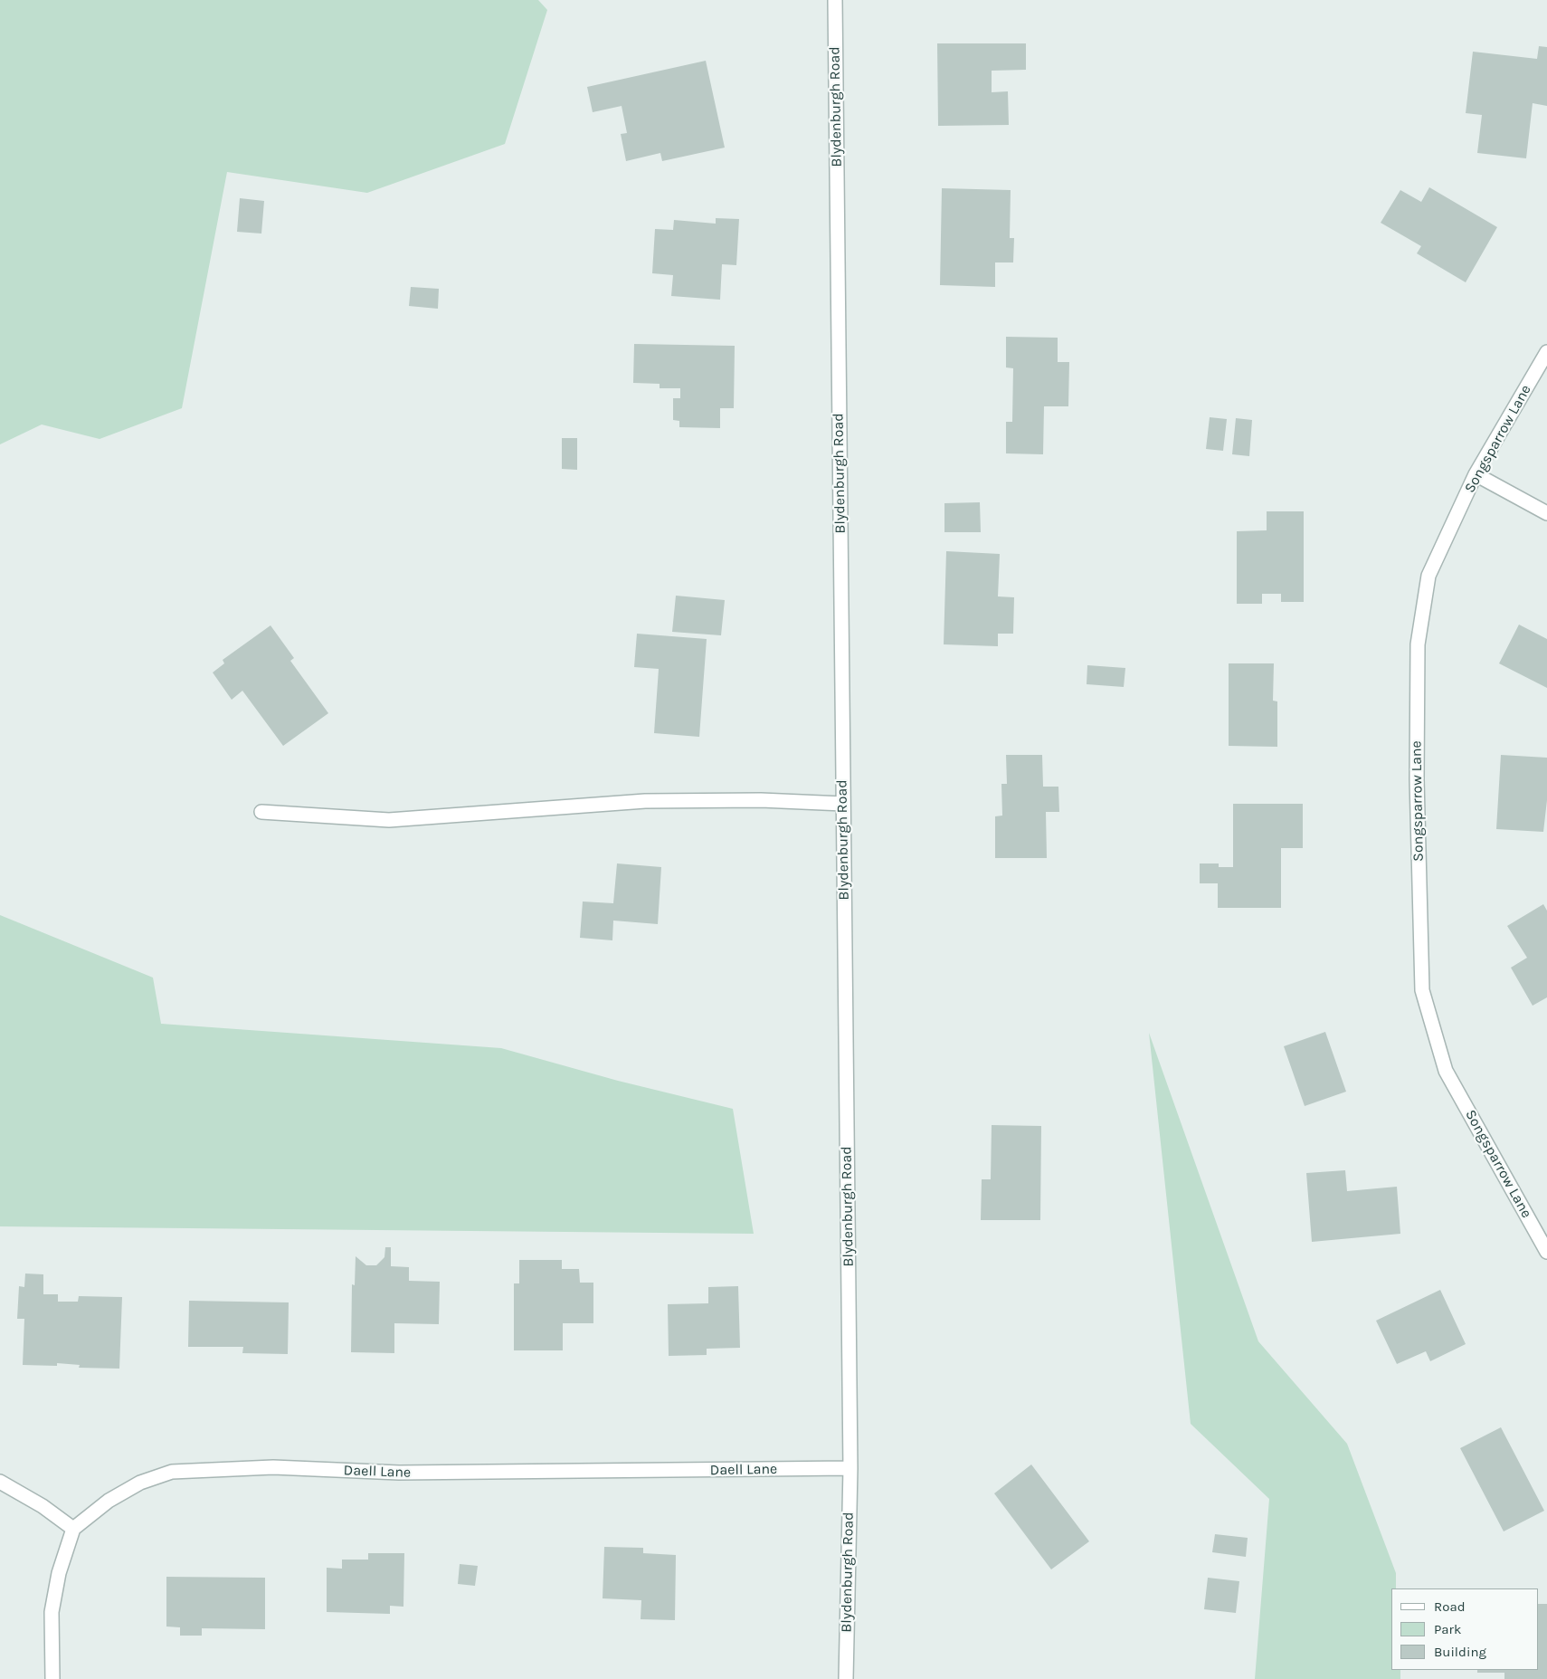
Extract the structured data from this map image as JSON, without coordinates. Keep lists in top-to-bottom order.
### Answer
{
  "streets": {
    "street": ["Blydenburgh Road", "Songsparrow Lane", "Daell Lane"]
  },
  "crossings": [
    ["Blydenburgh Road", "Daell Lane"]
  ],
  "legend": ["Road", "Park", "Building"]
}
